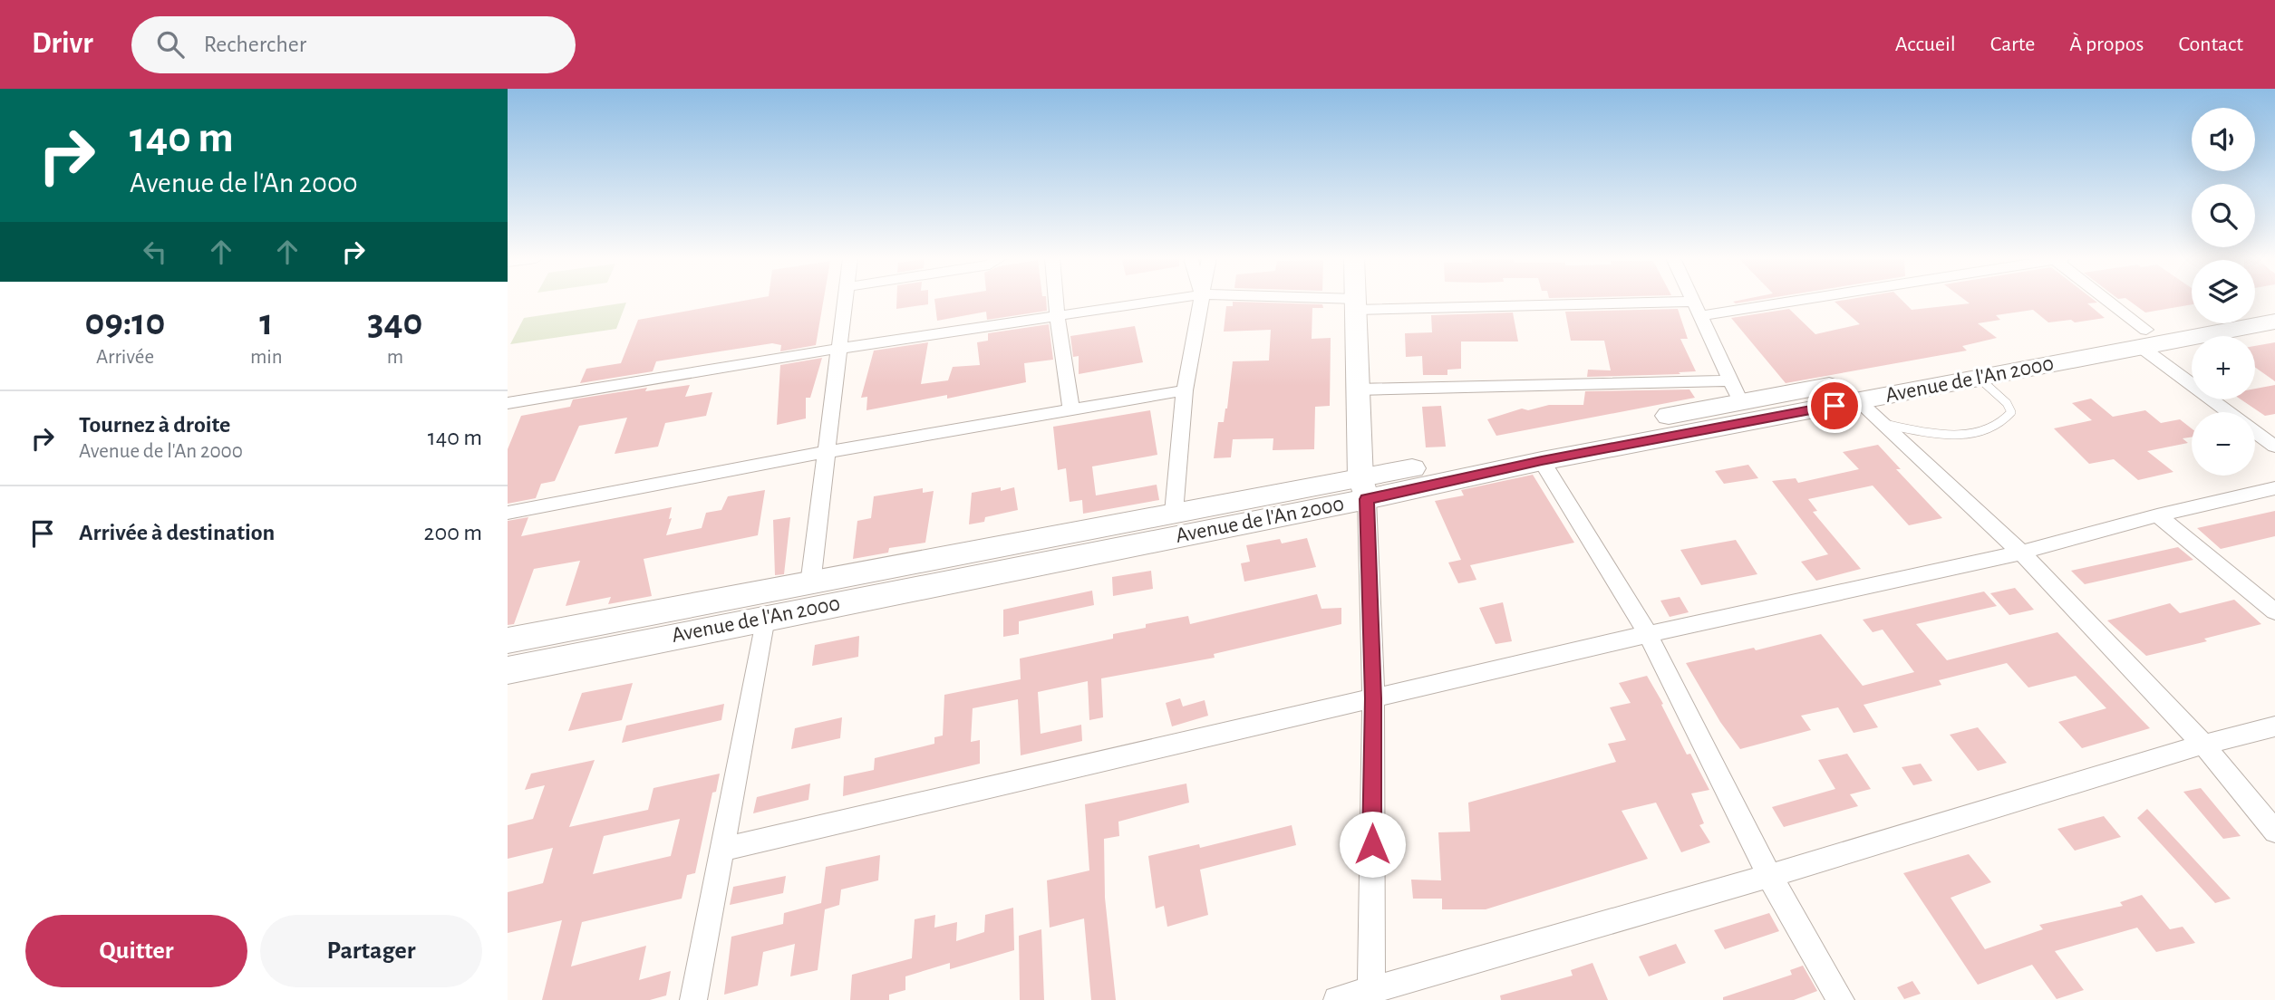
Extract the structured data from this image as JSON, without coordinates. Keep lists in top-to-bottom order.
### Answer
{
  "streets": {
    "main road": ["Avenue de l'An 2000"]
  },
  "page": {
    "header": "Drivr",
    "search": "Rechercher",
    "nav": [
      "Accueil",
      "Carte",
      "À propos",
      "Contact"
    ],
    "turn": ["140 m", "Avenue de l'An 2000"],
    "map_buttons": ["+", "−"],
    "eta": [
      "09:10",
      "Arrivée",
      "1",
      "min",
      "340",
      "m"
    ],
    "list": [
      {
        "name": "Tournez à droite",
        "note": "Avenue de l'An 2000",
        "value": "140 m"
      },
      {
        "name": "Arrivée à destination",
        "value": "200 m"
      }
    ],
    "buttons": ["Quitter", "Partager"]
  }
}
